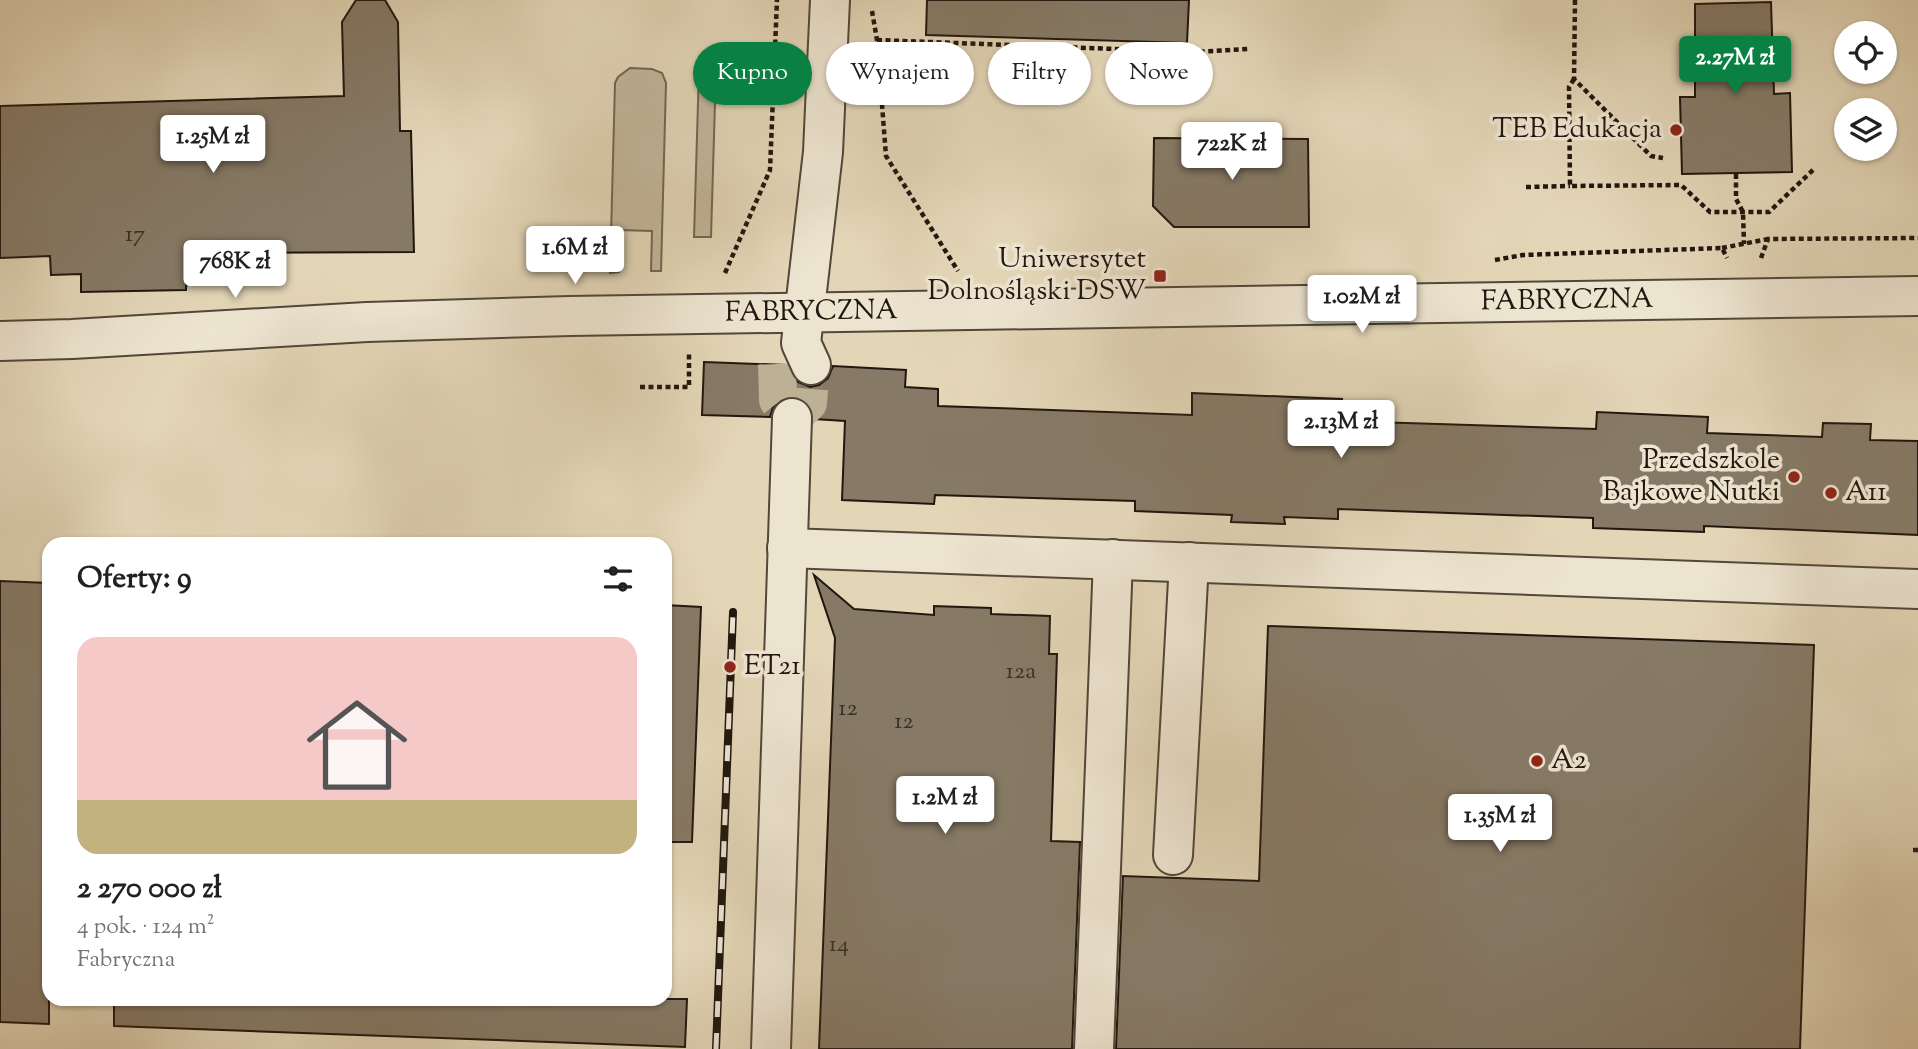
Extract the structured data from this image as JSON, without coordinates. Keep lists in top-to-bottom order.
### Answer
{
  "streets": {
    "street": ["FABRYCZNA"]
  },
  "places": {
    "other": [
      "TEB Edukacja",
      "Przedszkole Bajkowe Nutki",
      "A11",
      "ET21",
      "A2"
    ],
    "transit": ["Uniwersytet Dolnośląski DSW"]
  },
  "house_numbers": [
    "17",
    "12a",
    "12",
    "12",
    "14"
  ],
  "page": {
    "price": [
      "2.27M zł",
      "1.25M zł",
      "722K zł",
      "1.6M zł",
      "768K zł",
      "1.02M zł",
      "2.13M zł",
      "1.2M zł",
      "1.35M zł"
    ],
    "chip": [
      "Kupno",
      "Wynajem",
      "Filtry",
      "Nowe"
    ],
    "heading": "Oferty: 9",
    "list": [
      {
        "name": "2 270 000 zł",
        "note": "4 pok. · 124 m² · Fabryczna"
      }
    ]
  }
}
